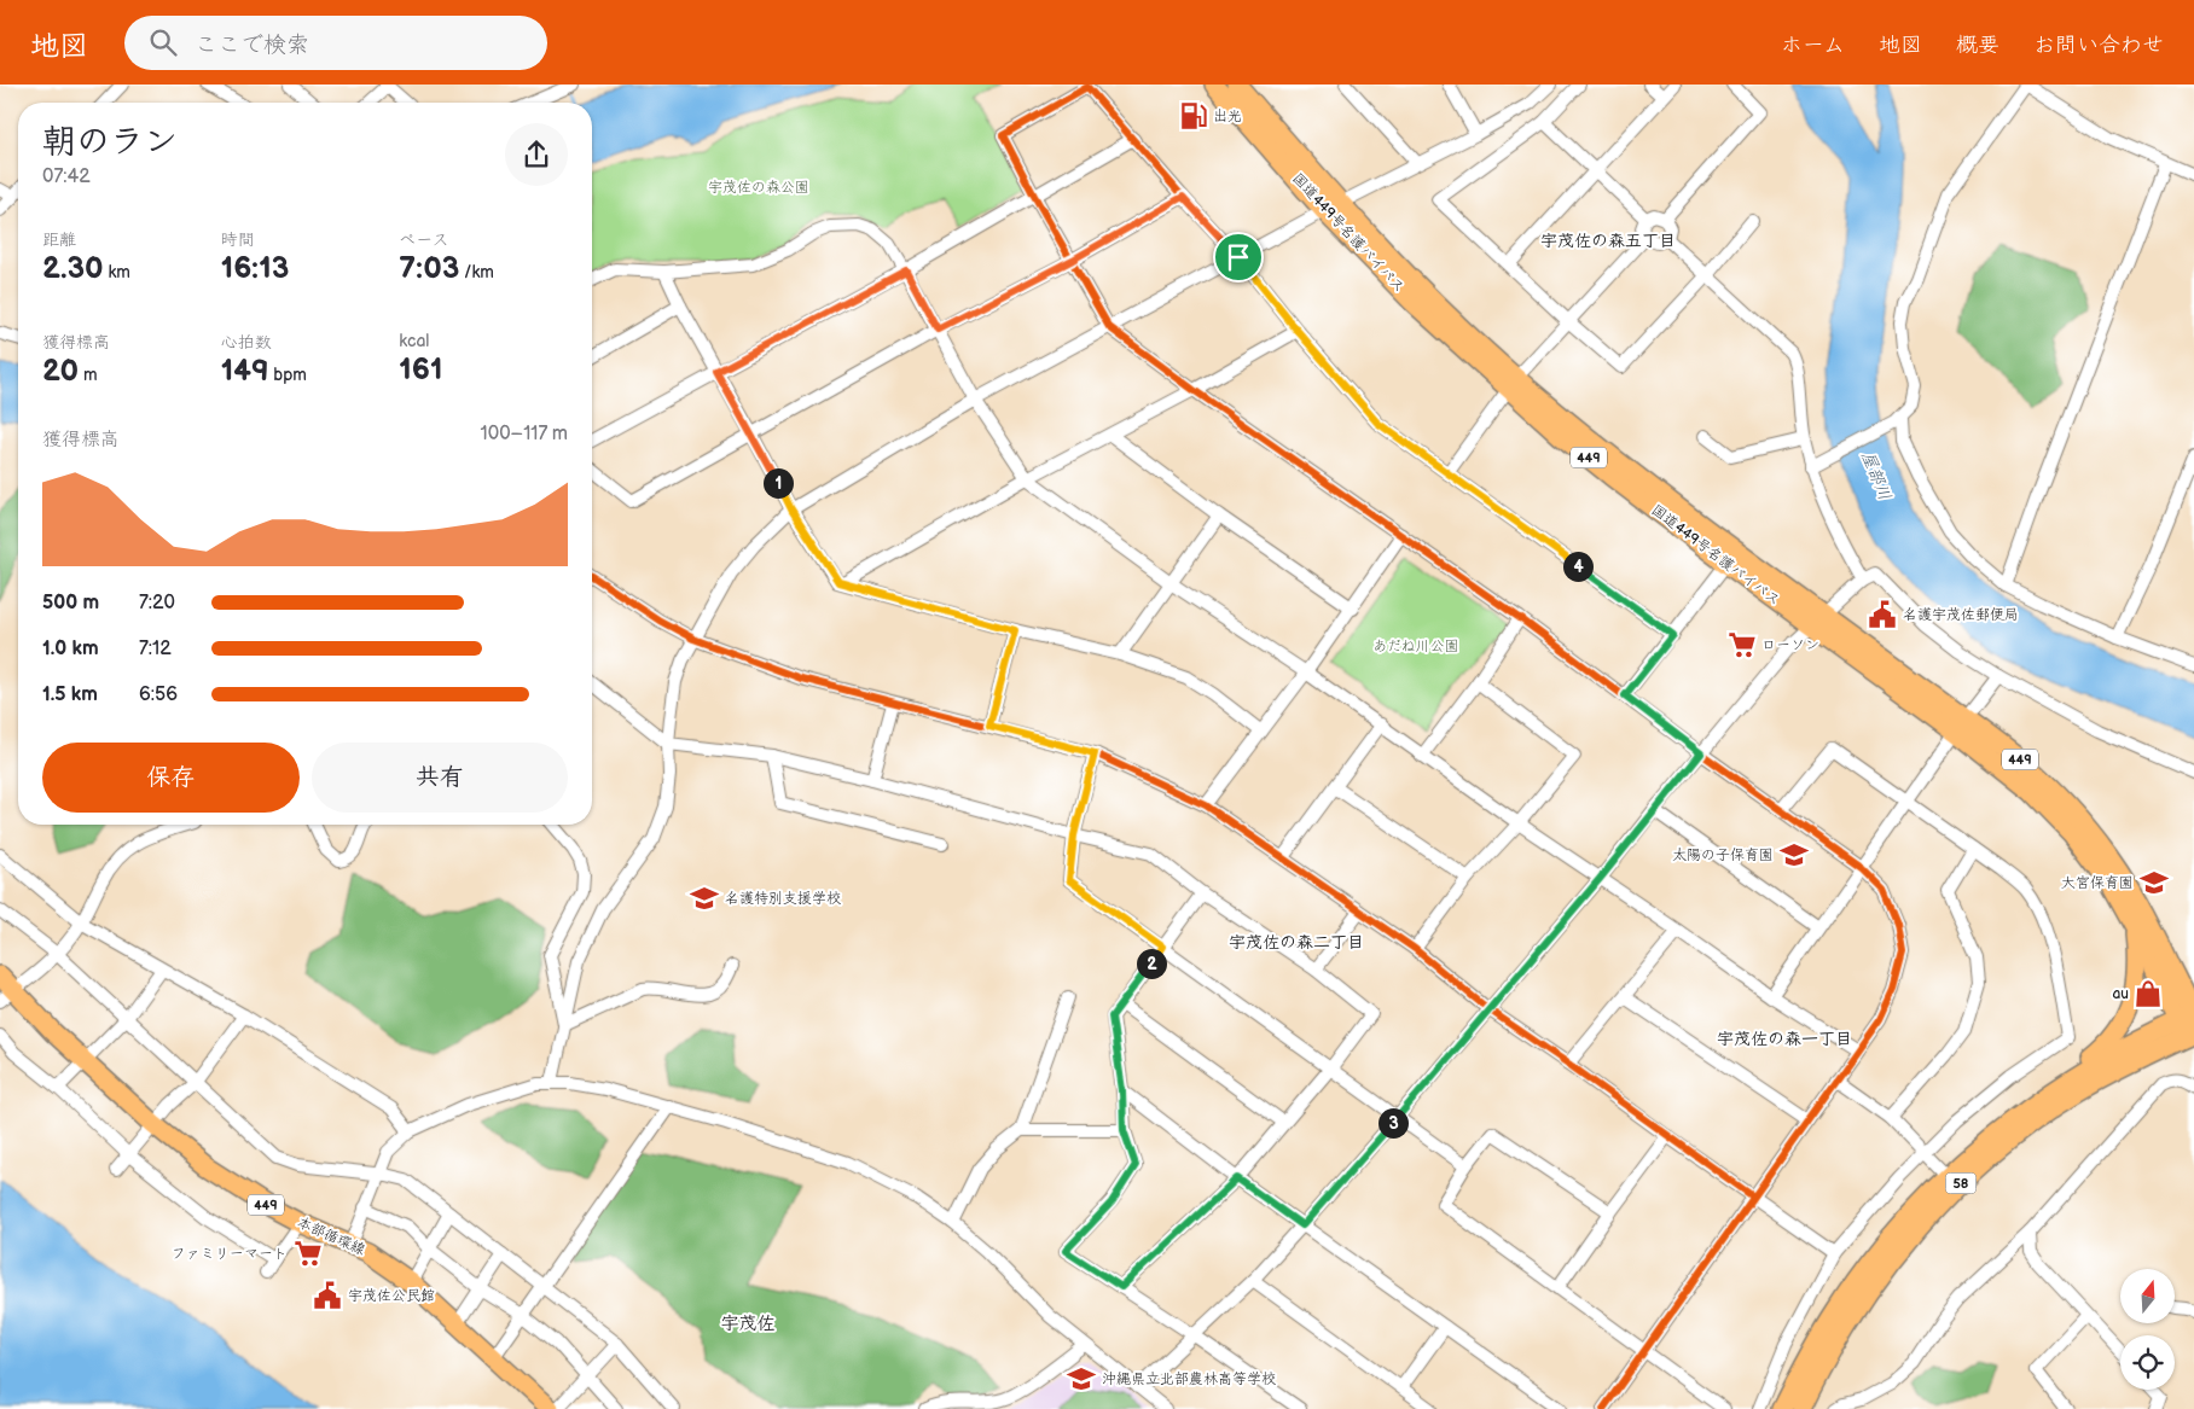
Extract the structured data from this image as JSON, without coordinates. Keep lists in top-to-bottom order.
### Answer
{
  "streets": {
    "highway": [
      "国道449号名護バイパス",
      "449",
      "58",
      "本部循環線"
    ]
  },
  "crossings": [
    ["国道449号名護バイパス", "58"]
  ],
  "districts": [
    "宇茂佐の森五丁目",
    "宇茂佐の森二丁目",
    "宇茂佐の森一丁目",
    "宇茂佐"
  ],
  "water": ["屋部川"],
  "parks": ["宇茂佐の森公園", "あだね川公園"],
  "places": {
    "fuel station": ["出光"],
    "public building": ["名護宇茂佐郵便局", "宇茂佐公民館"],
    "supermarket": ["ローソン", "ファミリーマート"],
    "school or university": [
      "太陽の子保育園",
      "大宮保育園",
      "名護特別支援学校",
      "沖縄県立北部農林高等学校"
    ],
    "shop": ["au"]
  },
  "north": "top",
  "page": {
    "header": "地図",
    "search": "ここで検索",
    "nav": [
      "ホーム",
      "地図",
      "概要",
      "お問い合わせ"
    ],
    "heading": ["朝のラン", "07:42"],
    "stats": [
      ["距離", "2.30 km"],
      ["時間", "16:13"],
      ["ペース", "7:03 /km"],
      ["獲得標高", "20 m"],
      ["心拍数", "149 bpm"],
      ["kcal", "161"]
    ],
    "chart": ["獲得標高", "100–117 m"],
    "pins": [
      "1",
      "4",
      "2",
      "3"
    ],
    "list": [
      {
        "name": "500 m",
        "note": "7:20"
      },
      {
        "name": "1.0 km",
        "note": "7:12"
      },
      {
        "name": "1.5 km",
        "note": "6:56"
      }
    ],
    "buttons": ["保存", "共有"]
  }
}
